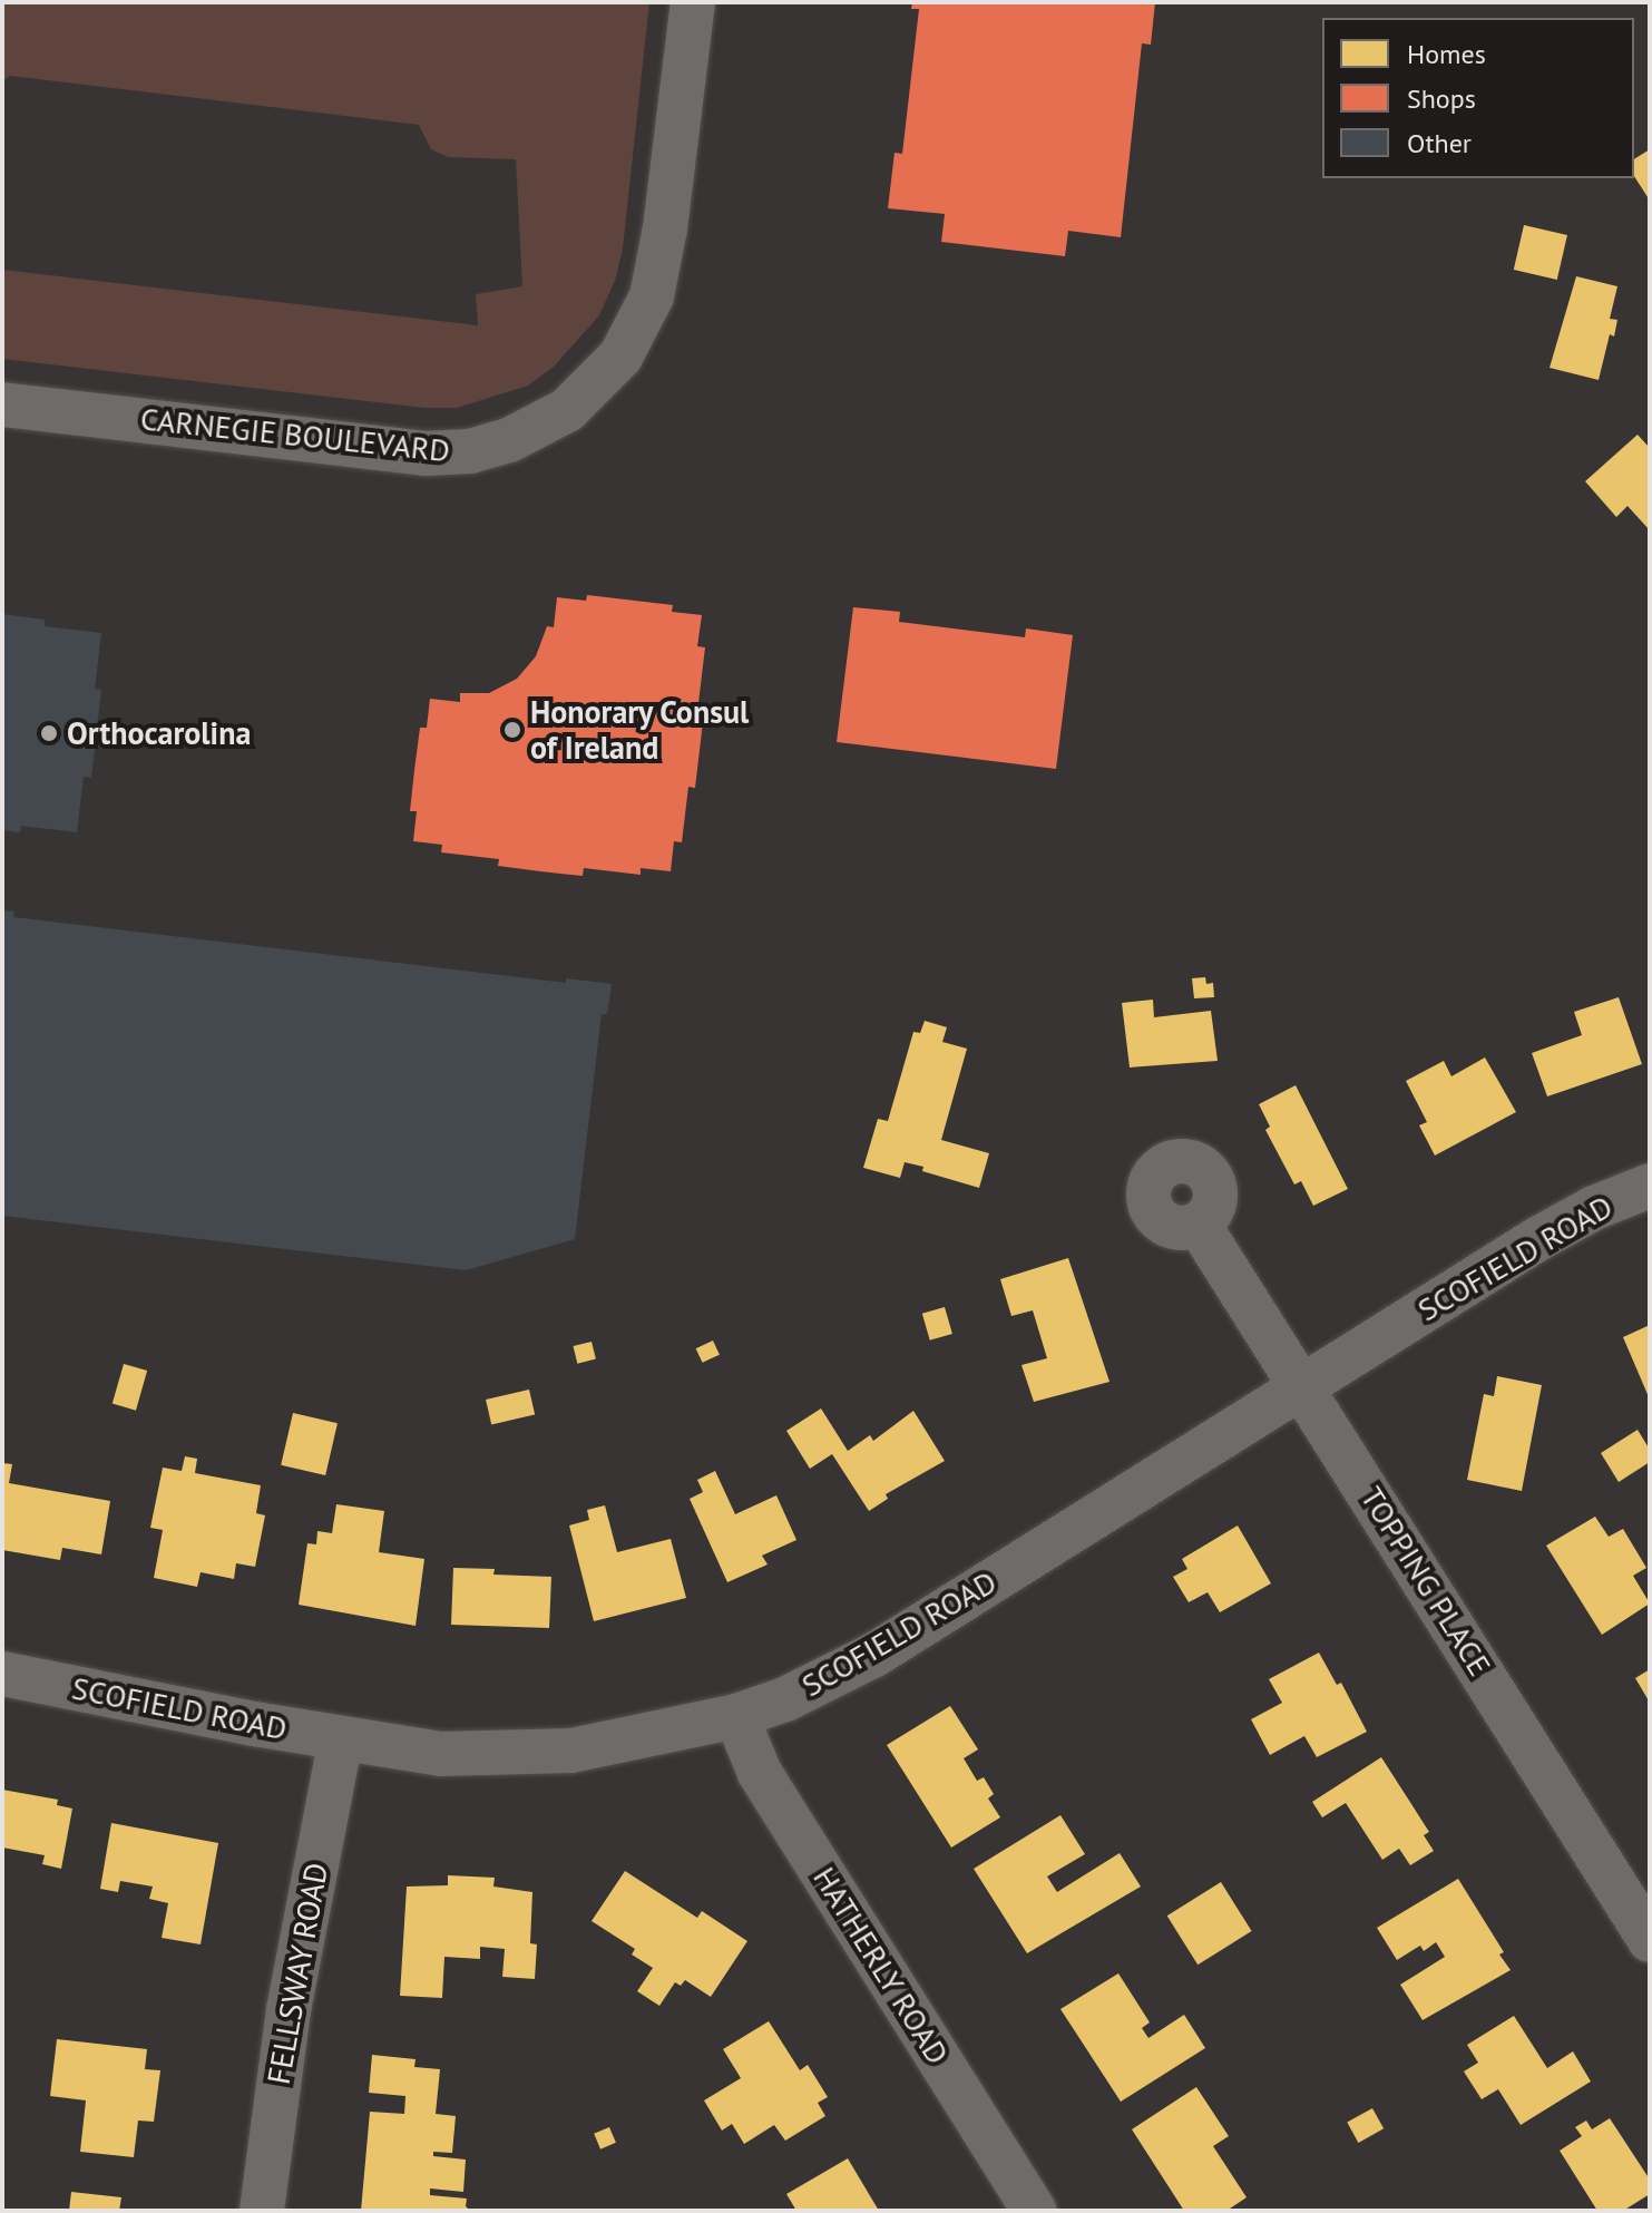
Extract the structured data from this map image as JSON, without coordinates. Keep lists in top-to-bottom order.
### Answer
{
  "streets": {
    "street": [
      "CARNEGIE BOULEVARD",
      "SCOFIELD ROAD",
      "TOPPING PLACE",
      "HATHERLY ROAD",
      "FELLSWAY ROAD"
    ]
  },
  "crossings": [
    ["SCOFIELD ROAD", "TOPPING PLACE"],
    ["SCOFIELD ROAD", "HATHERLY ROAD"],
    ["SCOFIELD ROAD", "FELLSWAY ROAD"]
  ],
  "places": ["Honorary Consul of Ireland", "Orthocarolina"],
  "legend": ["Homes", "Shops", "Other"]
}
